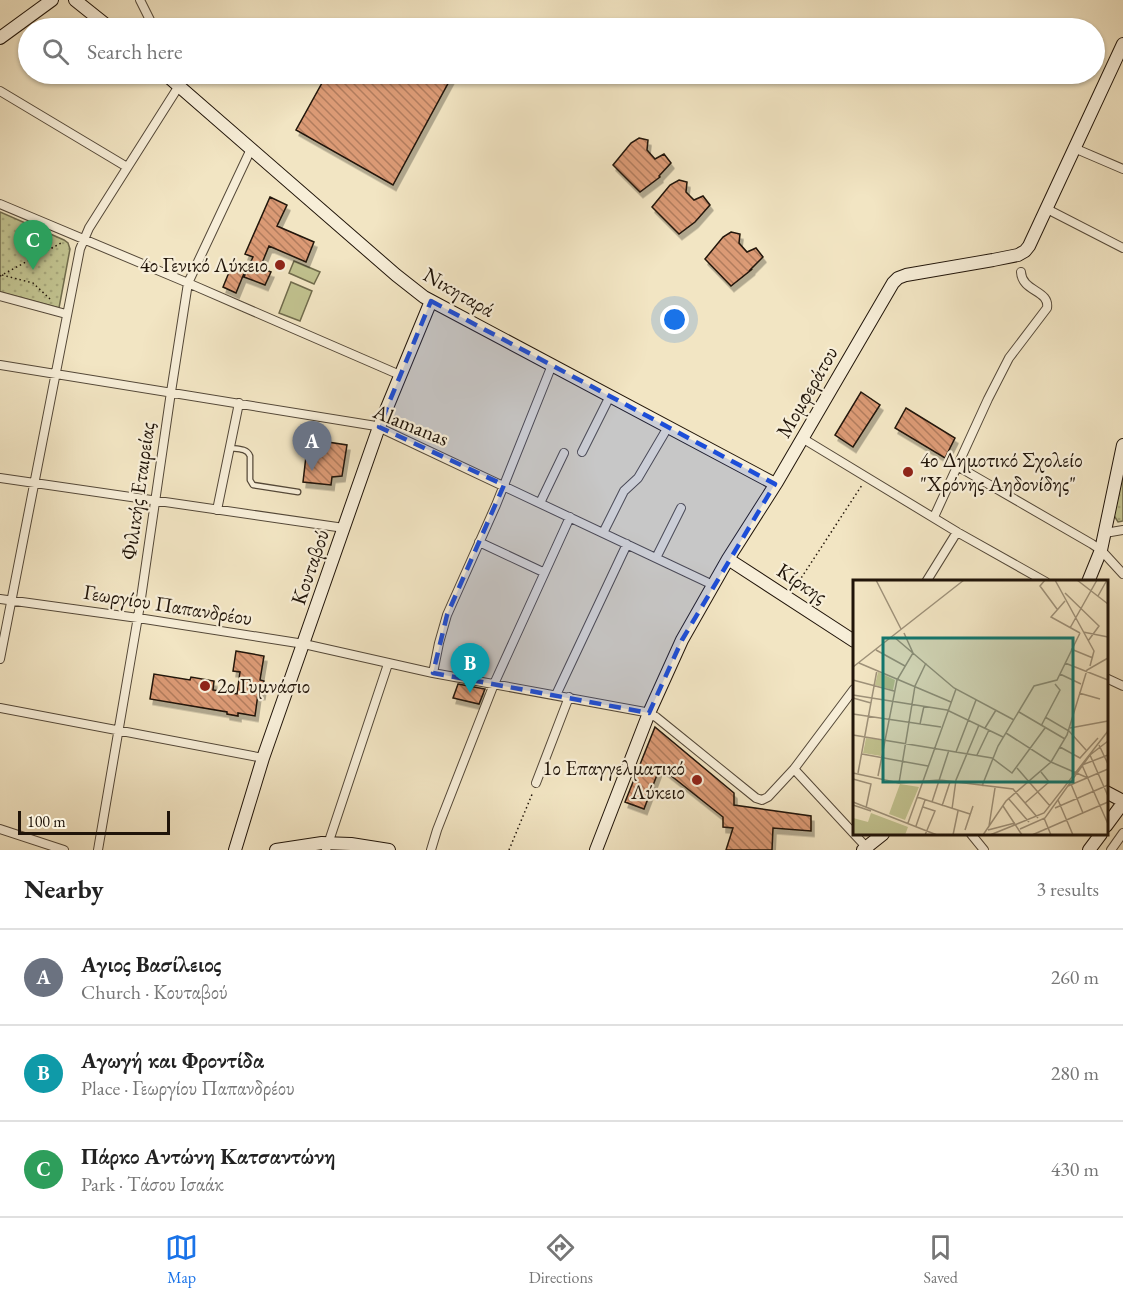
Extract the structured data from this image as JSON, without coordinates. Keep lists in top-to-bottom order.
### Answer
{
  "streets": {
    "street": [
      "Νικηταρά",
      "Μομφεράτου",
      "Alamanas",
      "Φιλικής Εταιρείας",
      "Κουταβού",
      "Κίρκης",
      "Γεωργίου Παπανδρέου"
    ]
  },
  "crossings": [
    ["Νικηταρά", "Μομφεράτου"],
    ["Νικηταρά", "Φιλικής Εταιρείας"],
    ["Νικηταρά", "Κουταβού"],
    ["Μομφεράτου", "Alamanas"],
    ["Μομφεράτου", "Κίρκης"],
    ["Μομφεράτου", "Γεωργίου Παπανδρέου"],
    ["Alamanas", "Φιλικής Εταιρείας"],
    ["Alamanas", "Κουταβού"],
    ["Φιλικής Εταιρείας", "Γεωργίου Παπανδρέου"],
    ["Κουταβού", "Γεωργίου Παπανδρέου"]
  ],
  "places": [
    "4ο Γενικό Λύκειο",
    "4ο Δημοτικό Σχολείο \"Χρόνης Αηδονίδης\"",
    "2ο Γυμνάσιο",
    "1ο Επαγγελματικό Λύκειο"
  ],
  "scale_bar": "100 m",
  "page": {
    "search": "Search here",
    "pins": ["C", "A", "B"],
    "scale": "100 m",
    "heading": ["Nearby", "3 results"],
    "list": [
      {
        "mark": "A",
        "name": "Αγιος Βασίλειος",
        "note": "Church · Κουταβού",
        "value": "260 m"
      },
      {
        "mark": "B",
        "name": "Αγωγή και Φροντίδα",
        "note": "Place · Γεωργίου Παπανδρέου",
        "value": "280 m"
      },
      {
        "mark": "C",
        "name": "Πάρκο Αντώνη Κατσαντώνη",
        "note": "Park · Τάσου Ισαάκ",
        "value": "430 m"
      }
    ],
    "nav": ["Map", "Directions", "Saved"]
  }
}
